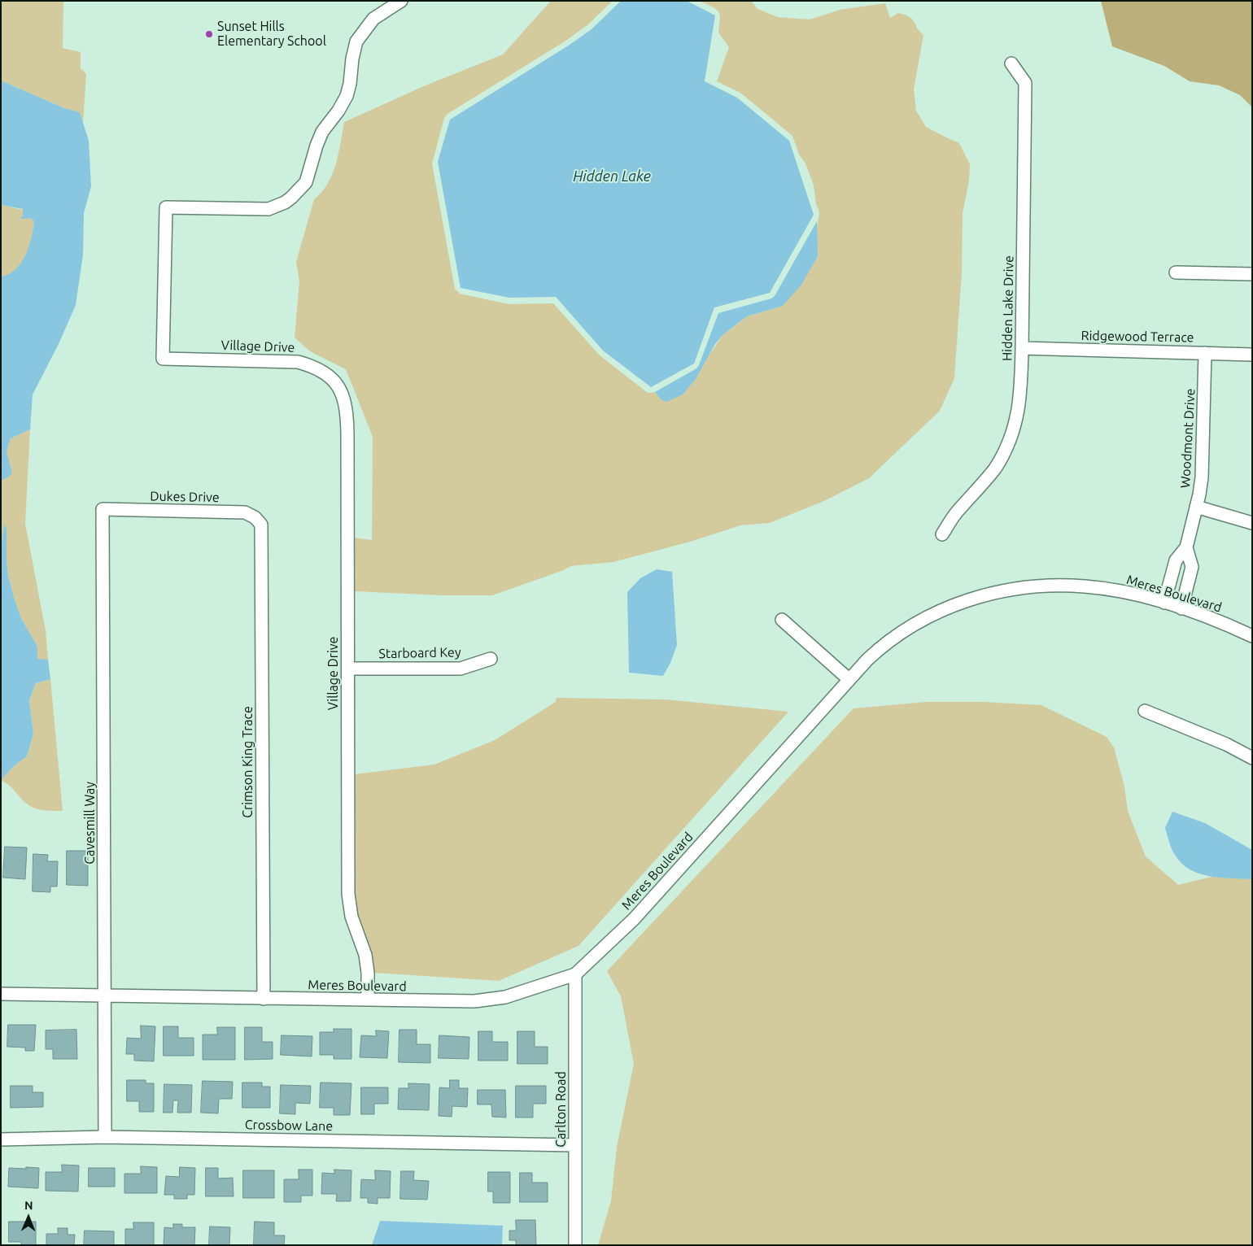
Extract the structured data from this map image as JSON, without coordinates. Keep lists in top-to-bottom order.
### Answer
{
  "streets": {
    "street": [
      "Hidden Lake Drive",
      "Ridgewood Terrace",
      "Village Drive",
      "Woodmont Drive",
      "Dukes Drive",
      "Meres Boulevard",
      "Starboard Key",
      "Crimson King Trace",
      "Cavesmill Way",
      "Carlton Road",
      "Crossbow Lane"
    ]
  },
  "crossings": [
    ["Hidden Lake Drive", "Ridgewood Terrace"],
    ["Ridgewood Terrace", "Woodmont Drive"],
    ["Village Drive", "Meres Boulevard"],
    ["Village Drive", "Starboard Key"],
    ["Woodmont Drive", "Meres Boulevard"],
    ["Dukes Drive", "Crimson King Trace"],
    ["Dukes Drive", "Cavesmill Way"],
    ["Meres Boulevard", "Crimson King Trace"],
    ["Meres Boulevard", "Cavesmill Way"],
    ["Meres Boulevard", "Carlton Road"],
    ["Cavesmill Way", "Crossbow Lane"],
    ["Carlton Road", "Crossbow Lane"]
  ],
  "water": ["Hidden Lake"],
  "places": ["Sunset Hills Elementary School"],
  "north": "top"
}
